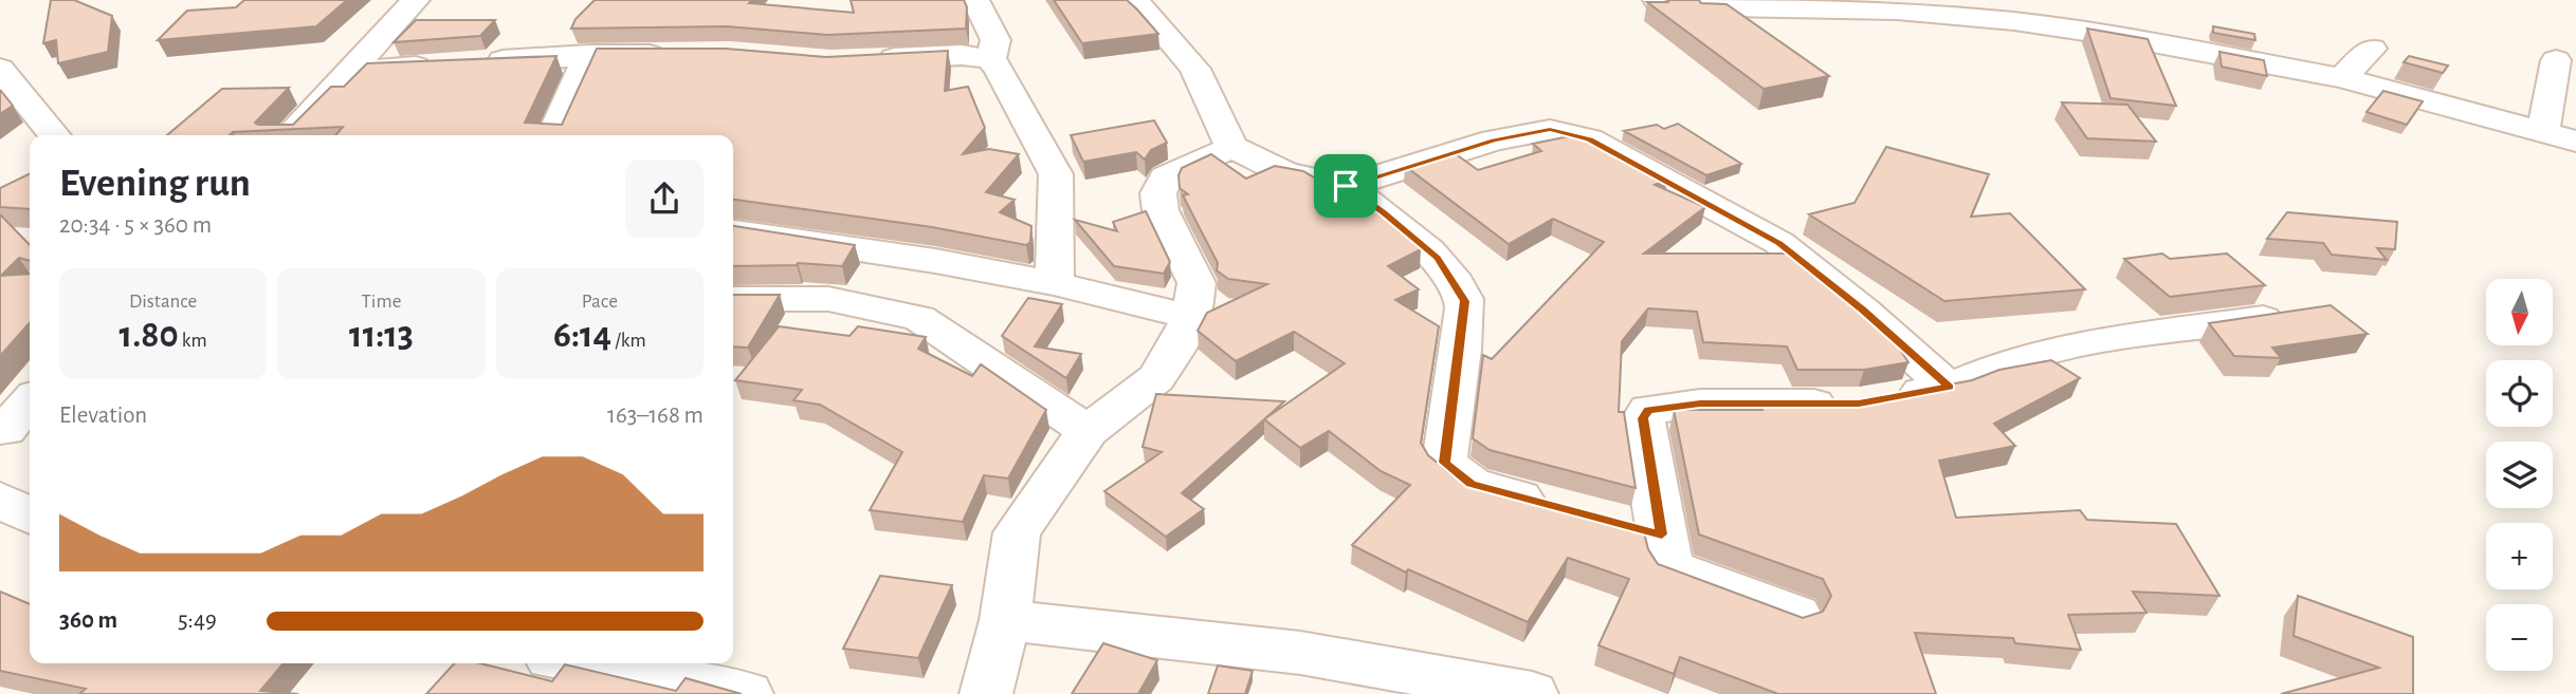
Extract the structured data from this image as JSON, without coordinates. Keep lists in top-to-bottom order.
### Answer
{
  "north": "bottom",
  "page": {
    "heading": ["Evening run", "20:34 · 5 × 360 m"],
    "stats": [
      ["Distance", "1.80 km"],
      ["Time", "11:13"],
      ["Pace", "6:14 /km"]
    ],
    "map_buttons": ["+", "−"],
    "chart": ["Elevation", "163–168 m"],
    "list": [
      {
        "name": "360 m",
        "note": "5:49"
      }
    ]
  }
}
